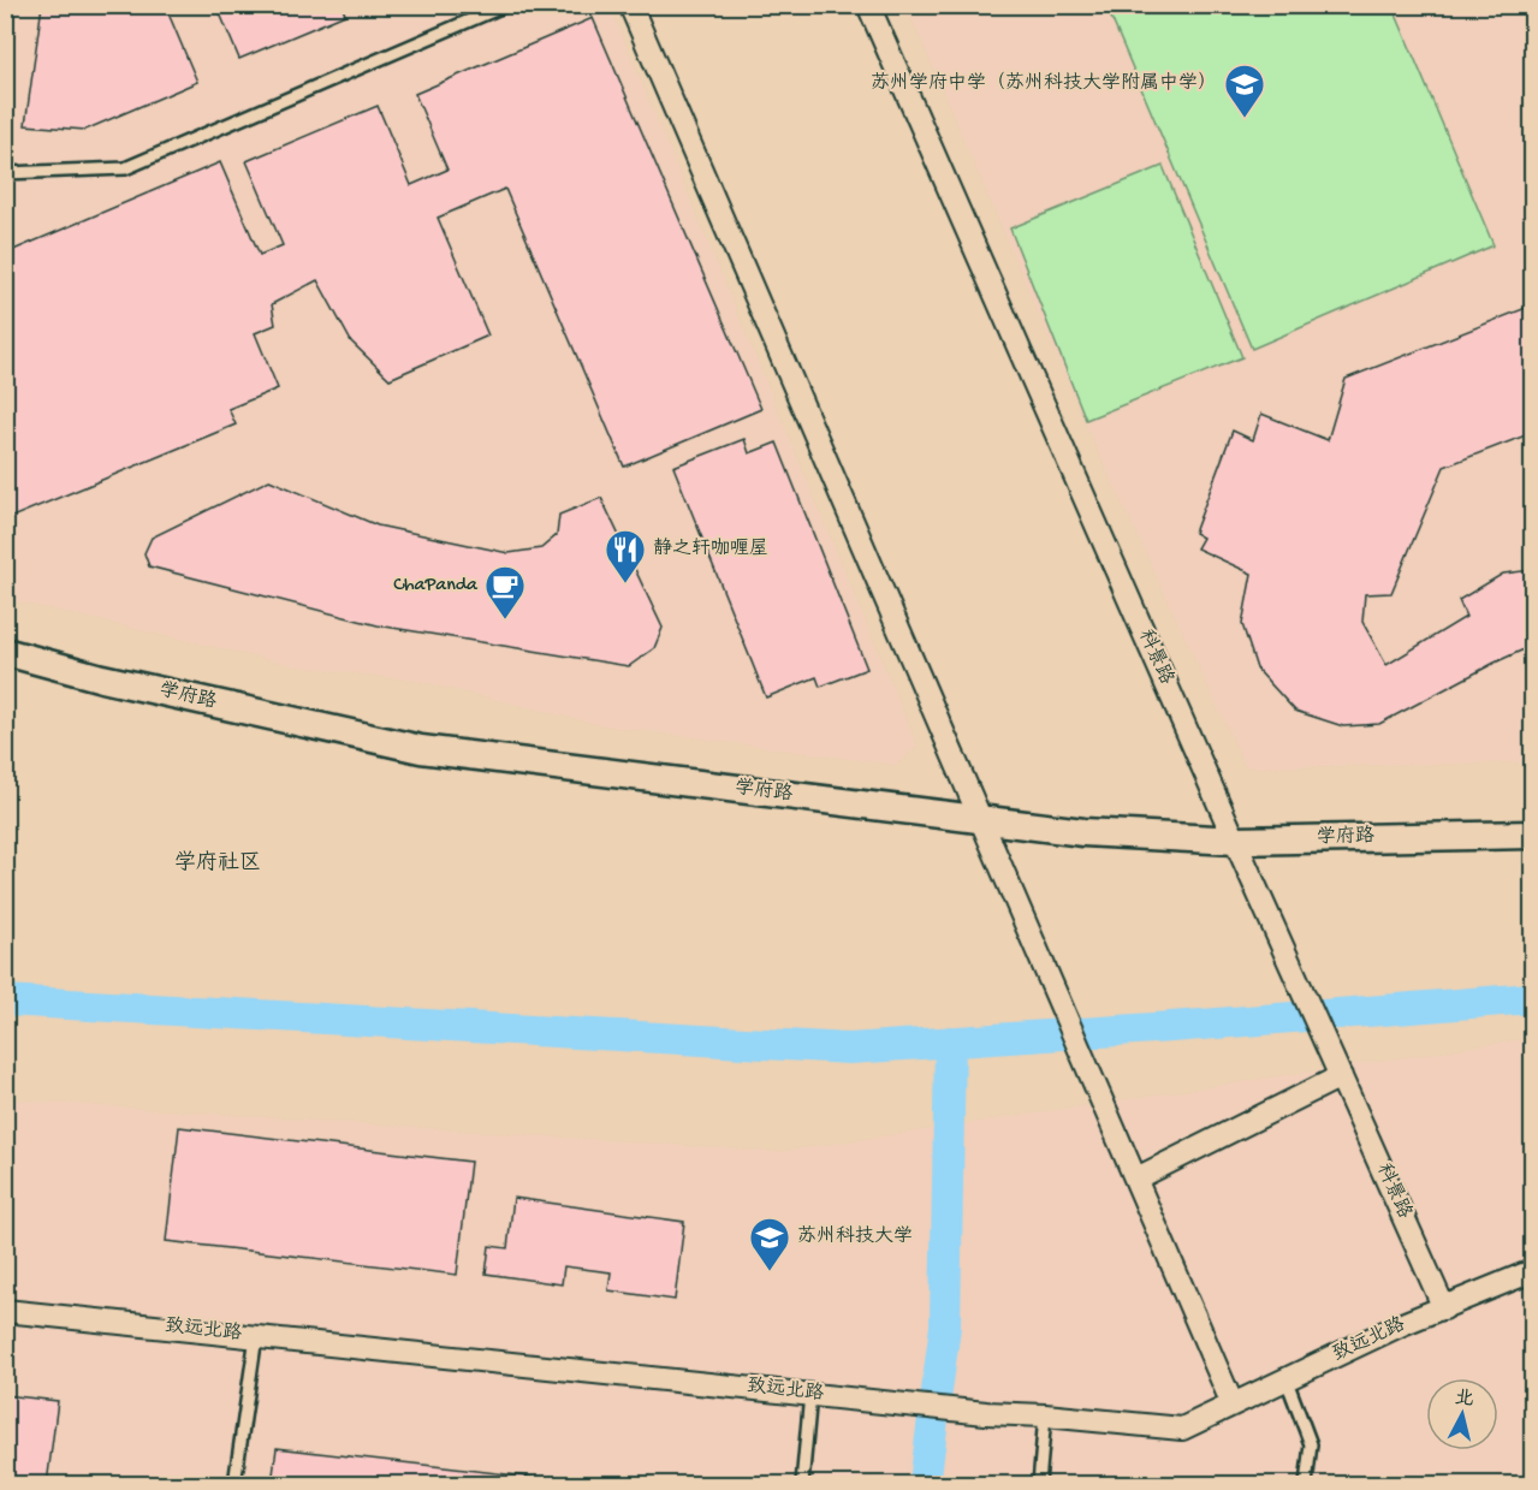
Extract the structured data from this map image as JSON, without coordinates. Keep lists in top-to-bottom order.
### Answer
{
  "streets": {
    "street": ["科景路", "学府路", "致远北路"]
  },
  "crossings": [
    ["科景路", "学府路"],
    ["科景路", "致远北路"]
  ],
  "districts": ["学府社区"],
  "places": {
    "school or university": ["苏州学府中学（苏州科技大学附属中学）", "苏州科技大学"],
    "restaurant": ["静之轩咖喱屋"],
    "cafe": ["ChaPanda"]
  },
  "north": "top"
}
